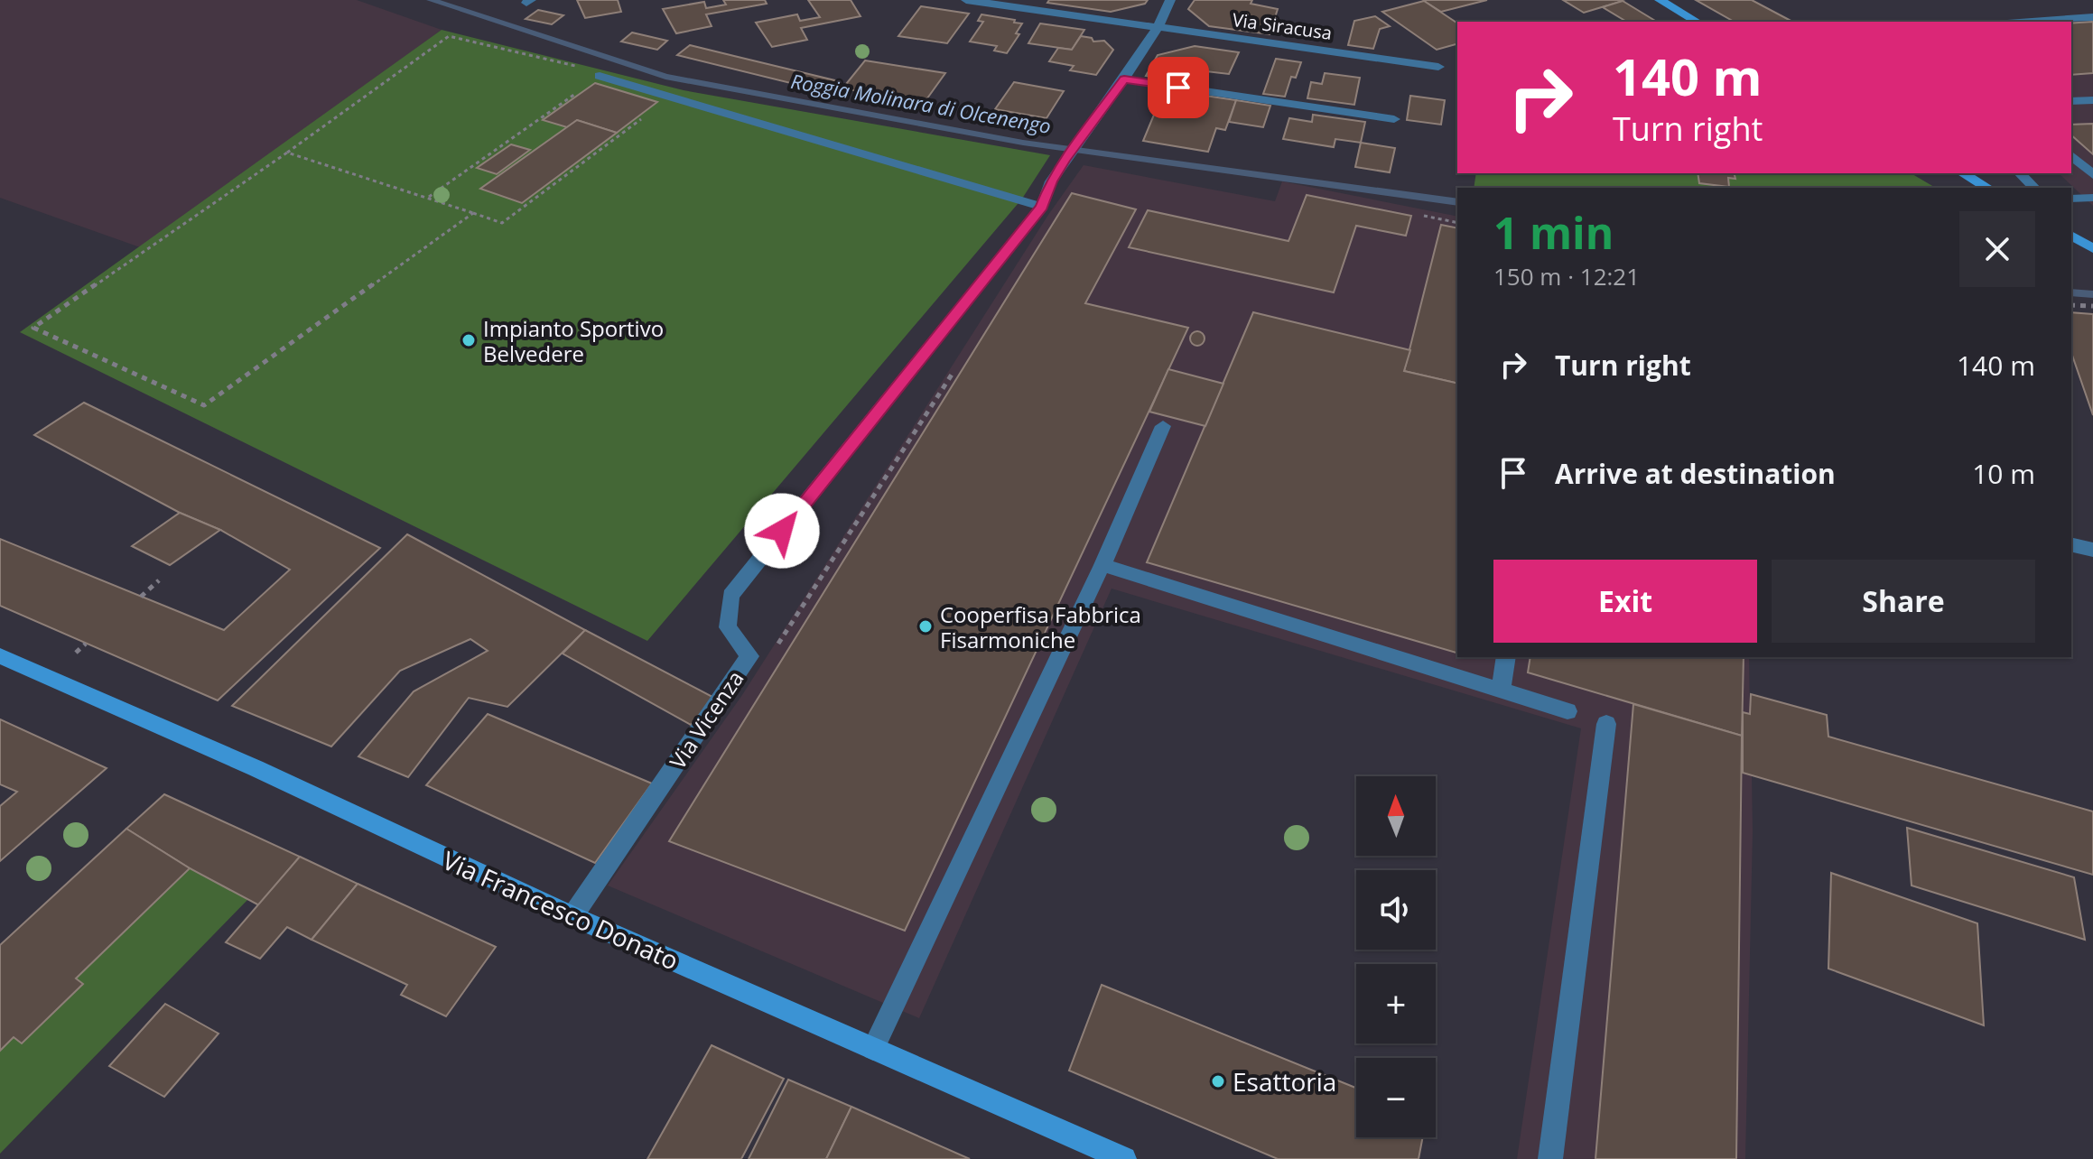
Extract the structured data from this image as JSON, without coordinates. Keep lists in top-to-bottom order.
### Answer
{
  "streets": {
    "street": ["Via Siracusa", "Via Vicenza", "Via Francesco Donato"]
  },
  "crossings": [
    ["Via Siracusa", "Via Vicenza"],
    ["Via Vicenza", "Via Francesco Donato"]
  ],
  "water": ["Roggia Molinara di Olcenengo"],
  "places": ["Impianto Sportivo Belvedere", "Cooperfisa Fabbrica Fisarmoniche", "Esattoria"],
  "north": "top",
  "page": {
    "turn": ["140 m", "Turn right"],
    "heading": ["1 min", "150 m · 12:21"],
    "list": [
      {
        "name": "Turn right",
        "value": "140 m"
      },
      {
        "name": "Arrive at destination",
        "value": "10 m"
      }
    ],
    "buttons": ["Exit", "Share"],
    "map_buttons": ["+", "−"]
  }
}
